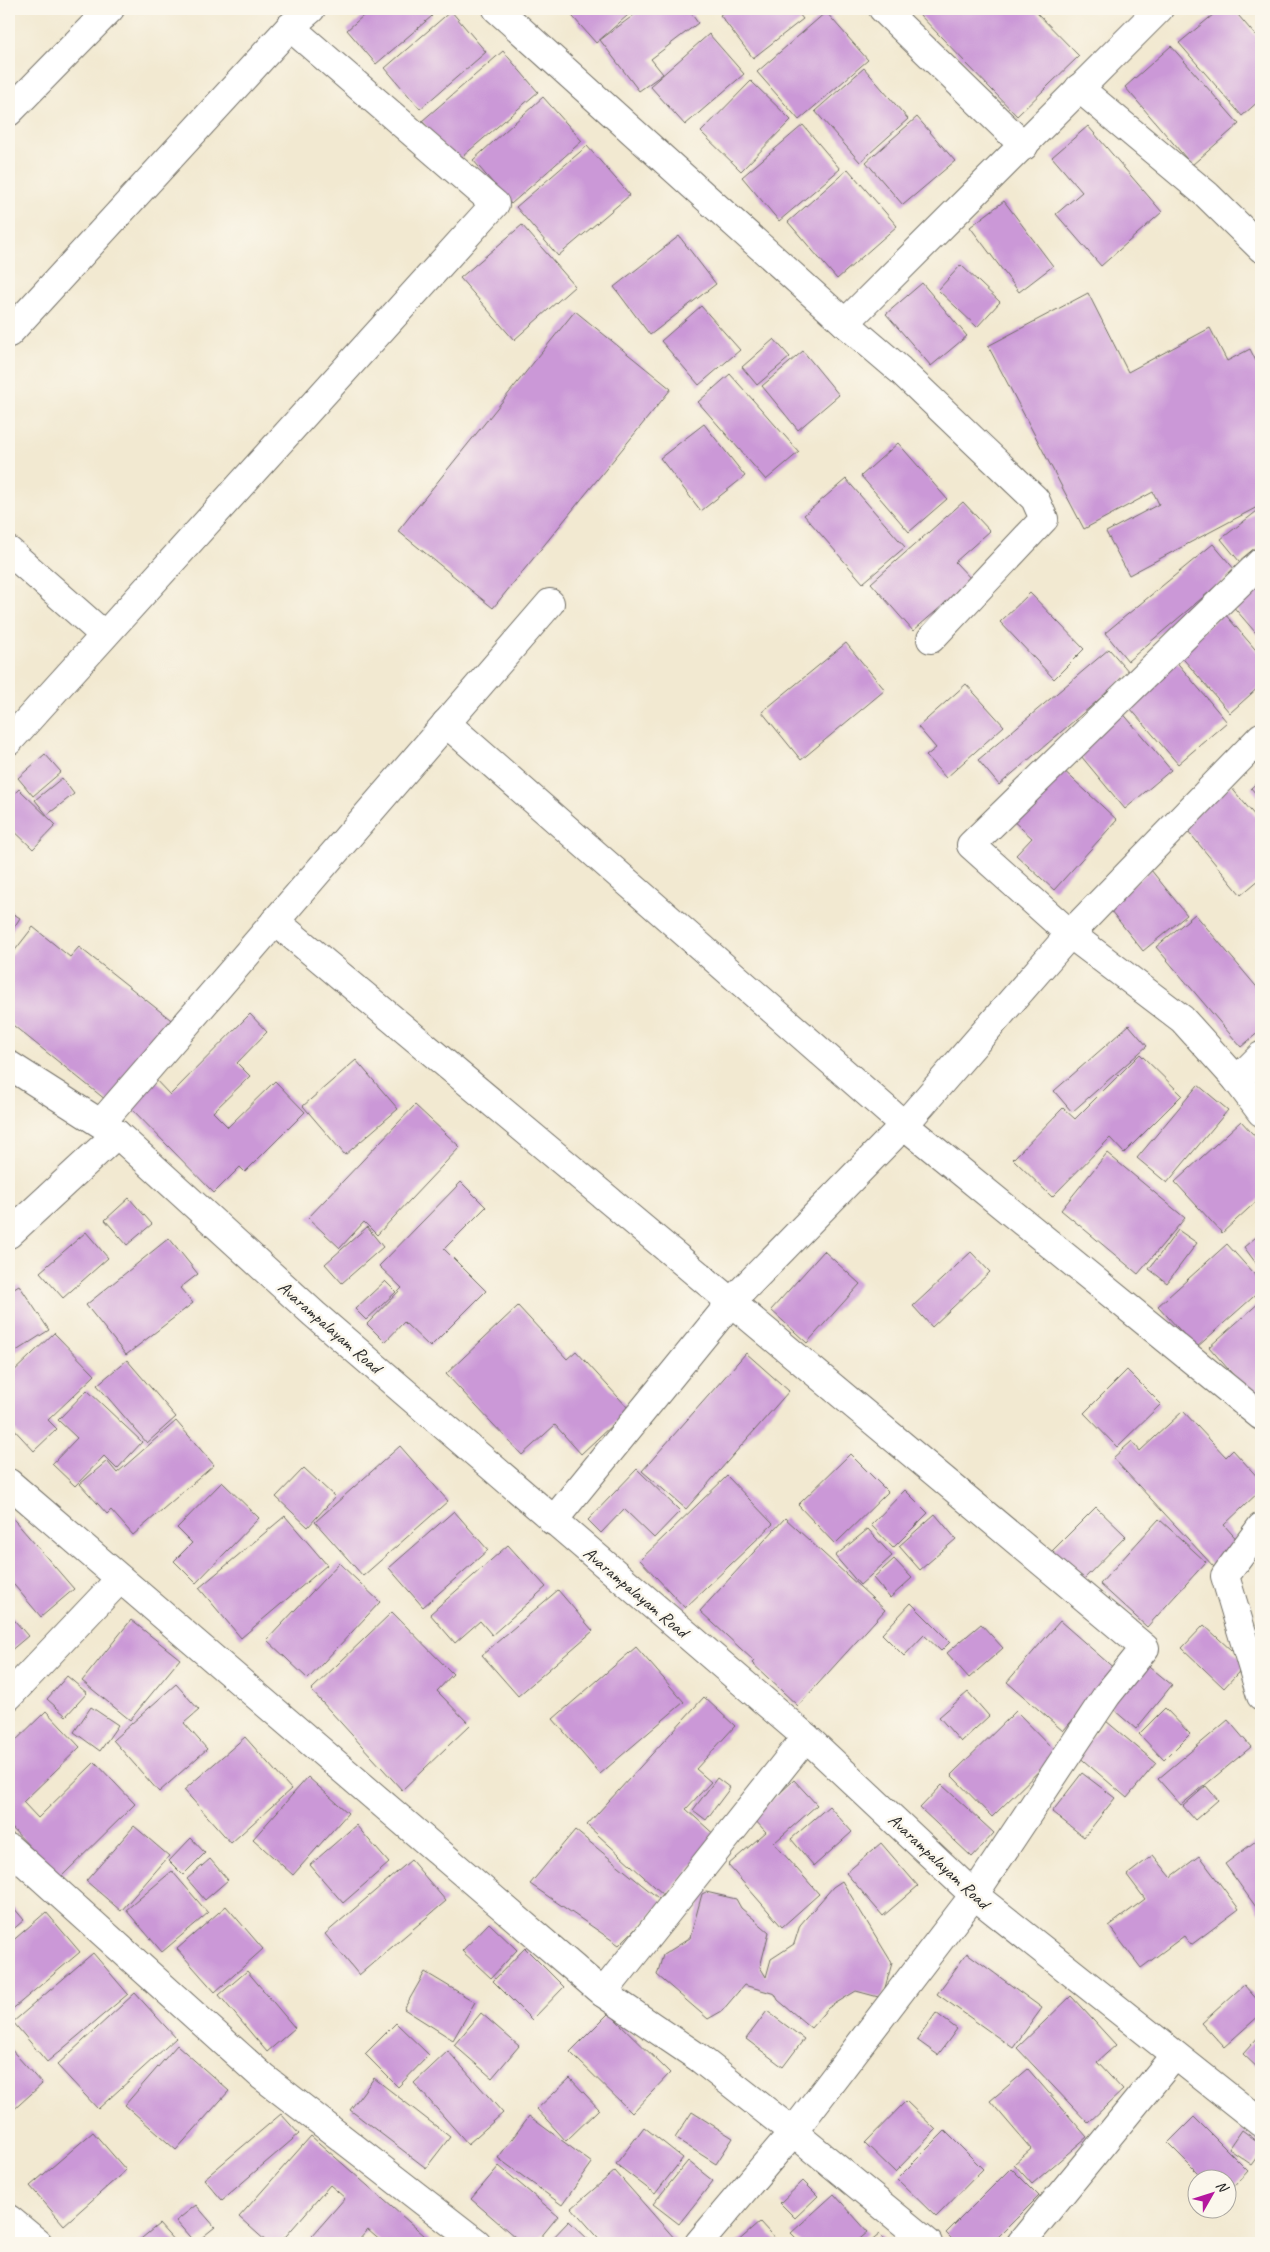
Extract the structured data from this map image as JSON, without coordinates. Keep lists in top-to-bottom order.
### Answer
{
  "streets": {
    "street": ["Avarampalayam Road"]
  },
  "north": "top right"
}
